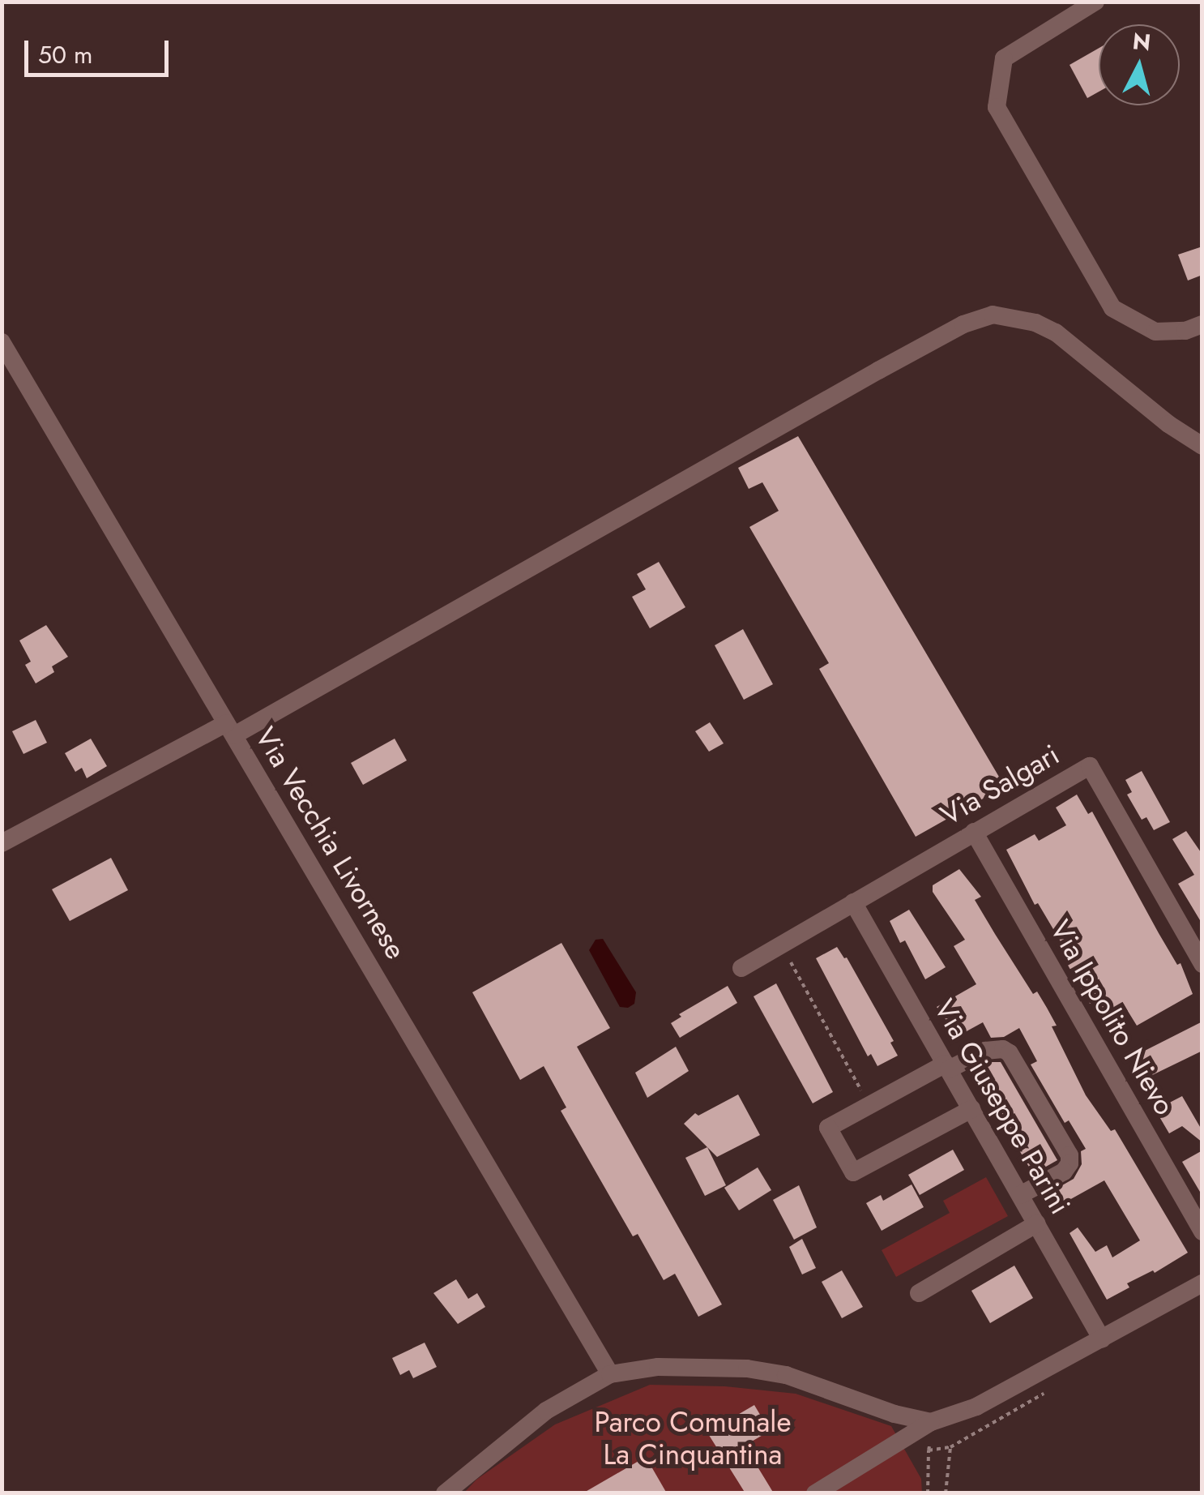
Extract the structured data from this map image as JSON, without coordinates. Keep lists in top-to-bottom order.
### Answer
{
  "streets": {
    "street": [
      "Via Salgari",
      "Via Vecchia Livornese",
      "Via Ippolito Nievo",
      "Via Giuseppe Parini"
    ]
  },
  "crossings": [
    ["Via Salgari", "Via Ippolito Nievo"],
    ["Via Salgari", "Via Giuseppe Parini"]
  ],
  "parks": ["Parco Comunale La Cinquantina"],
  "scale_bar": "50 m",
  "north": "top"
}
